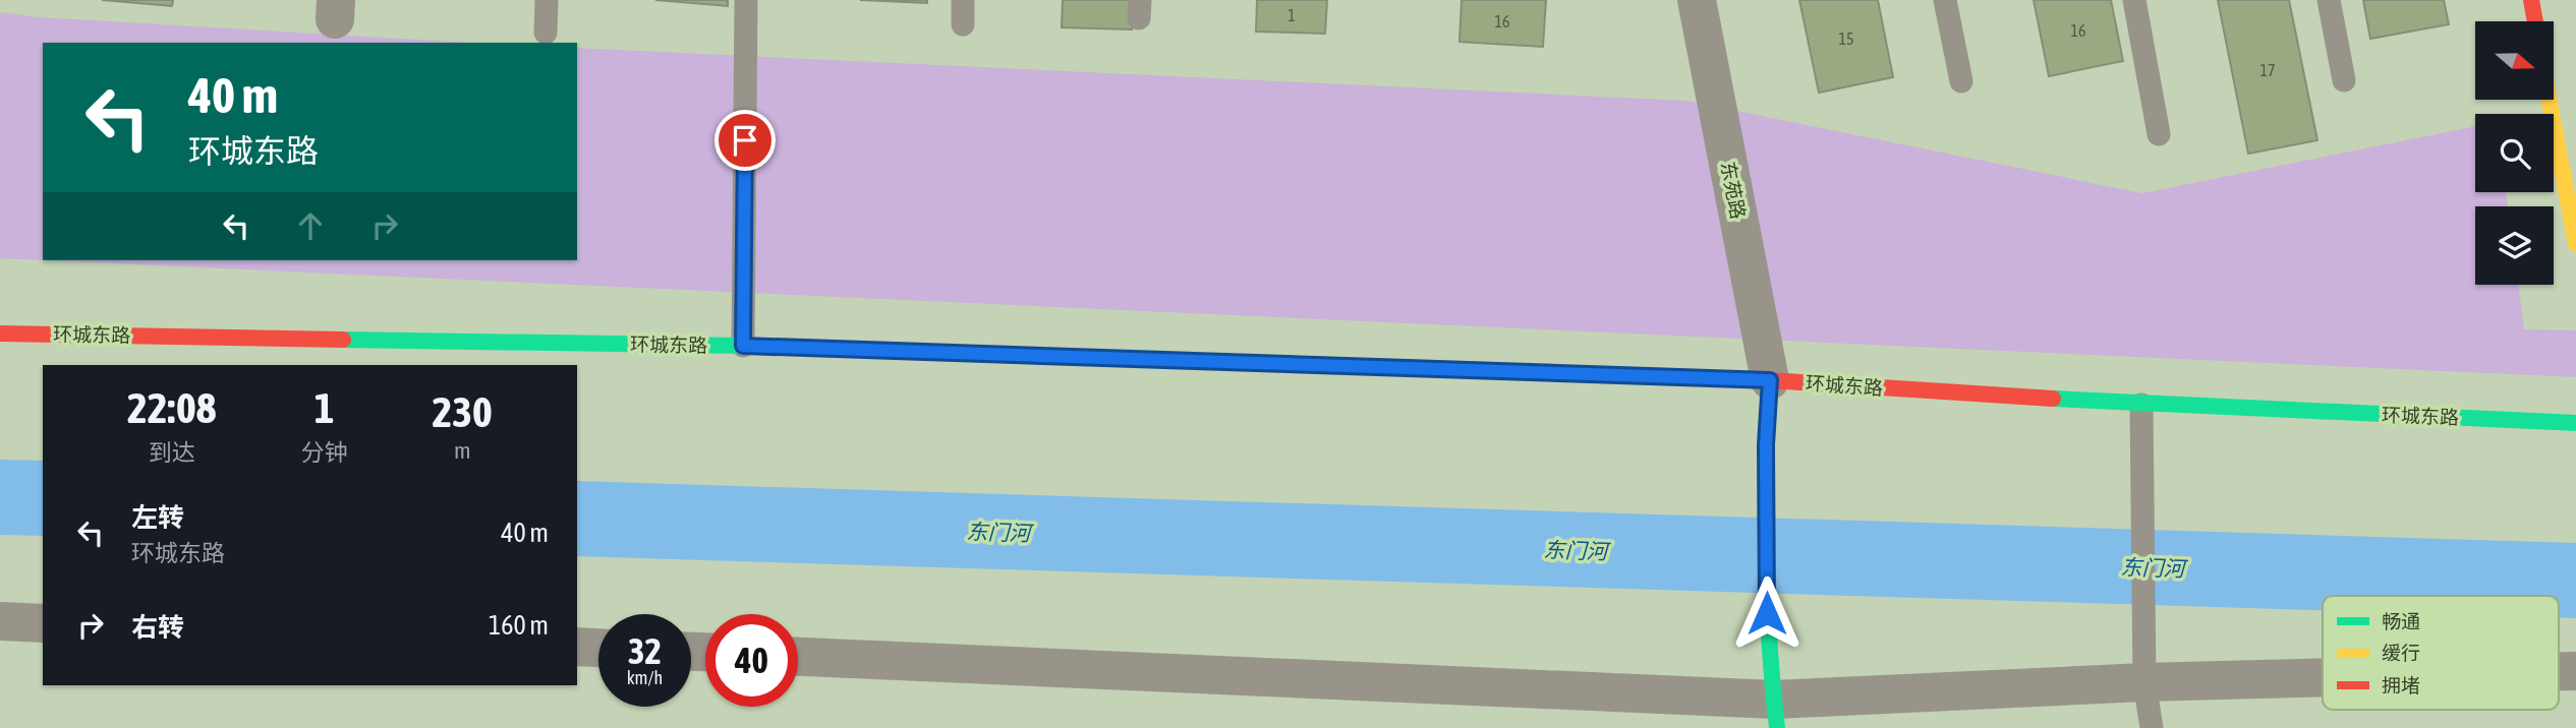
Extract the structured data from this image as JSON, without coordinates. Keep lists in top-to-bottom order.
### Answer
{
  "streets": {
    "main road": ["环城东路"],
    "street": ["东苑路"]
  },
  "crossings": [
    ["东苑路", "环城东路"]
  ],
  "water": ["东门河"],
  "house_numbers": [
    "1",
    "16",
    "16",
    "15",
    "17"
  ],
  "legend": ["畅通", "缓行", "拥堵"],
  "north": "right",
  "page": {
    "turn": ["40 m", "环城东路"],
    "eta": [
      "22:08",
      "到达",
      "1",
      "分钟",
      "230",
      "m"
    ],
    "list": [
      {
        "name": "左转",
        "note": "环城东路",
        "value": "40 m"
      },
      {
        "name": "右转",
        "value": "160 m"
      }
    ],
    "speed": "32 km/h",
    "limit": "40"
  }
}
